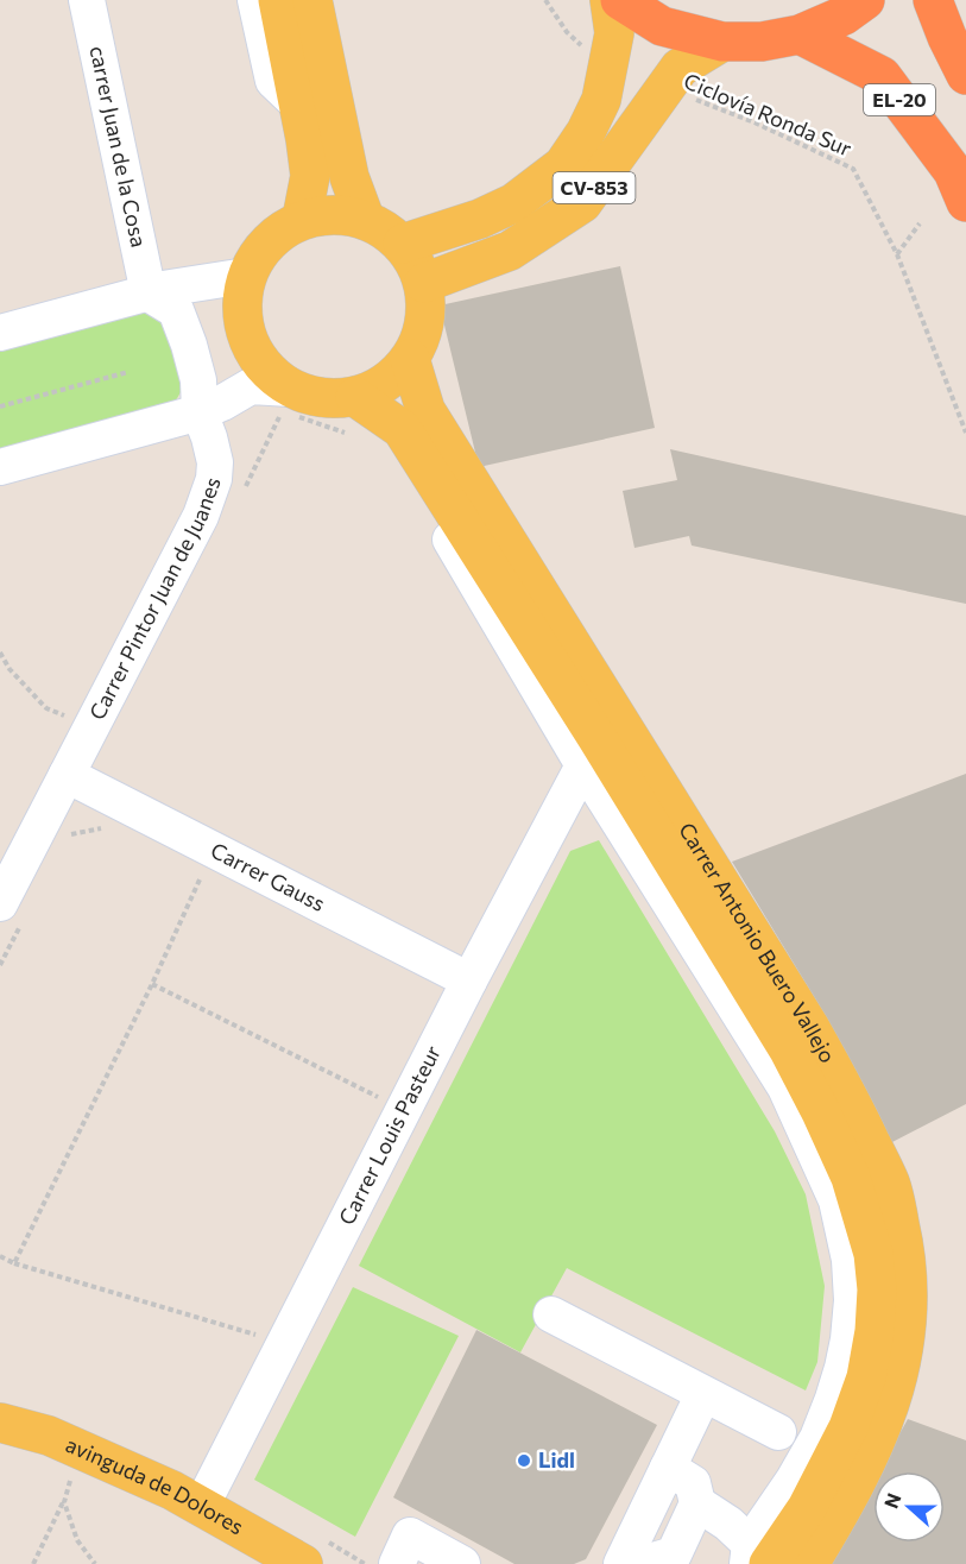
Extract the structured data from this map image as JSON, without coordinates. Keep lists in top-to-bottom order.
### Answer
{
  "streets": {
    "highway": ["EL-20"],
    "main road": ["CV-853", "Carrer Antonio Buero Vallejo", "avinguda de Dolores"],
    "street": [
      "carrer Juan de la Cosa",
      "Carrer Pintor Juan de Juanes",
      "Carrer Gauss",
      "Carrer Louis Pasteur"
    ],
    "path": ["Ciclovía Ronda Sur"]
  },
  "crossings": [
    ["Ciclovía Ronda Sur", "CV-853"],
    ["carrer Juan de la Cosa", "Carrer Pintor Juan de Juanes"],
    ["CV-853", "Carrer Antonio Buero Vallejo"],
    ["Carrer Pintor Juan de Juanes", "Carrer Gauss"],
    ["Carrer Gauss", "Carrer Louis Pasteur"],
    ["Carrer Louis Pasteur", "avinguda de Dolores"]
  ],
  "places": ["Lidl"],
  "north": "left"
}
